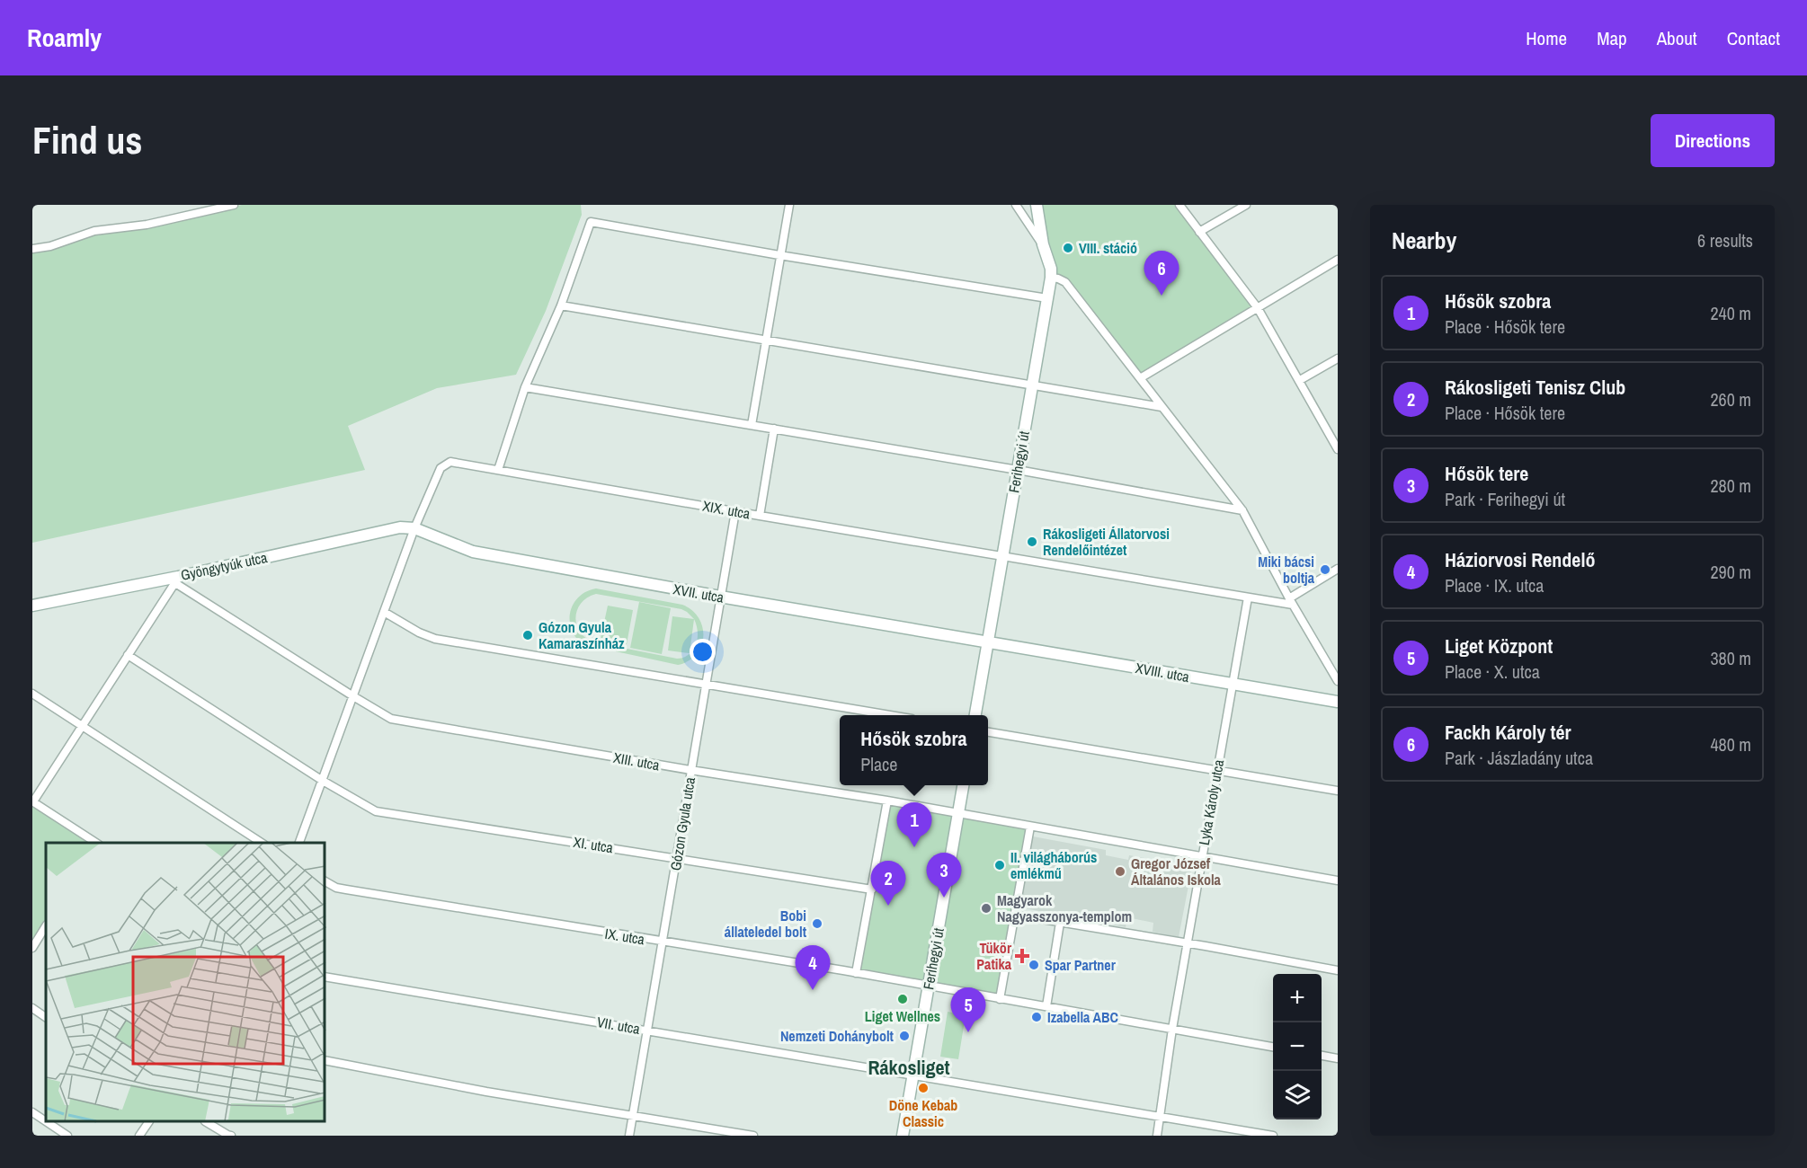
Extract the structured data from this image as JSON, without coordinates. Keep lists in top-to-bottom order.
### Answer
{
  "streets": {
    "street": [
      "Ferihegyi út",
      "XIX. utca",
      "Gyöngytyúk utca",
      "XVII. utca",
      "XVIII. utca",
      "XIII. utca",
      "Lyka Károly utca",
      "Gózon Gyula utca",
      "XI. utca",
      "IX. utca",
      "VII. utca"
    ]
  },
  "crossings": [
    ["Ferihegyi út", "XIX. utca"],
    ["Ferihegyi út", "XVII. utca"],
    ["Ferihegyi út", "XVIII. utca"],
    ["Ferihegyi út", "XIII. utca"],
    ["Ferihegyi út", "IX. utca"],
    ["Ferihegyi út", "VII. utca"],
    ["XIX. utca", "Gyöngytyúk utca"],
    ["XIX. utca", "XVII. utca"],
    ["XIX. utca", "Lyka Károly utca"],
    ["XIX. utca", "Gózon Gyula utca"],
    ["Gyöngytyúk utca", "XVII. utca"],
    ["Gyöngytyúk utca", "XIII. utca"],
    ["XVII. utca", "XVIII. utca"],
    ["XVII. utca", "Gózon Gyula utca"],
    ["XVIII. utca", "Lyka Károly utca"],
    ["XIII. utca", "Lyka Károly utca"],
    ["XIII. utca", "Gózon Gyula utca"],
    ["Lyka Károly utca", "IX. utca"],
    ["Lyka Károly utca", "VII. utca"],
    ["Gózon Gyula utca", "XI. utca"],
    ["Gózon Gyula utca", "IX. utca"],
    ["Gózon Gyula utca", "VII. utca"]
  ],
  "districts": ["Rákosliget"],
  "places": {
    "other": [
      "VIII. stáció",
      "Rákosligeti Állatorvosi Rendelőintézet",
      "Miki bácsi boltja",
      "Gózon Gyula Kamaraszínház",
      "II. világháborús emlékmű",
      "Gregor József Általános Iskola",
      "Magyarok Nagyasszonya-templom",
      "Bobi állateledel bolt",
      "Spar Partner",
      "Liget Wellnes",
      "Izabella ABC",
      "Nemzeti Dohánybolt",
      "Döne Kebab Classic"
    ],
    "health": ["Tükör Patika"]
  },
  "page": {
    "header": "Roamly",
    "nav": [
      "Home",
      "Map",
      "About",
      "Contact"
    ],
    "buttons": "Directions",
    "title": "Find us",
    "heading": ["Nearby", "6 results"],
    "pins": [
      "6",
      "1",
      "3",
      "2",
      "4",
      "5"
    ],
    "list": [
      {
        "mark": "1",
        "name": "Hősök szobra",
        "note": "Place · Hősök tere",
        "value": "240 m"
      },
      {
        "mark": "2",
        "name": "Rákosligeti Tenisz Club",
        "note": "Place · Hősök tere",
        "value": "260 m"
      },
      {
        "mark": "3",
        "name": "Hősök tere",
        "note": "Park · Ferihegyi út",
        "value": "280 m"
      },
      {
        "mark": "4",
        "name": "Háziorvosi Rendelő",
        "note": "Place · IX. utca",
        "value": "290 m"
      },
      {
        "mark": "5",
        "name": "Liget Központ",
        "note": "Place · X. utca",
        "value": "380 m"
      },
      {
        "mark": "6",
        "name": "Fackh Károly tér",
        "note": "Park · Jászladány utca",
        "value": "480 m"
      }
    ],
    "popup": ["Hősök szobra", "Place"],
    "map_buttons": ["+", "−"]
  }
}
